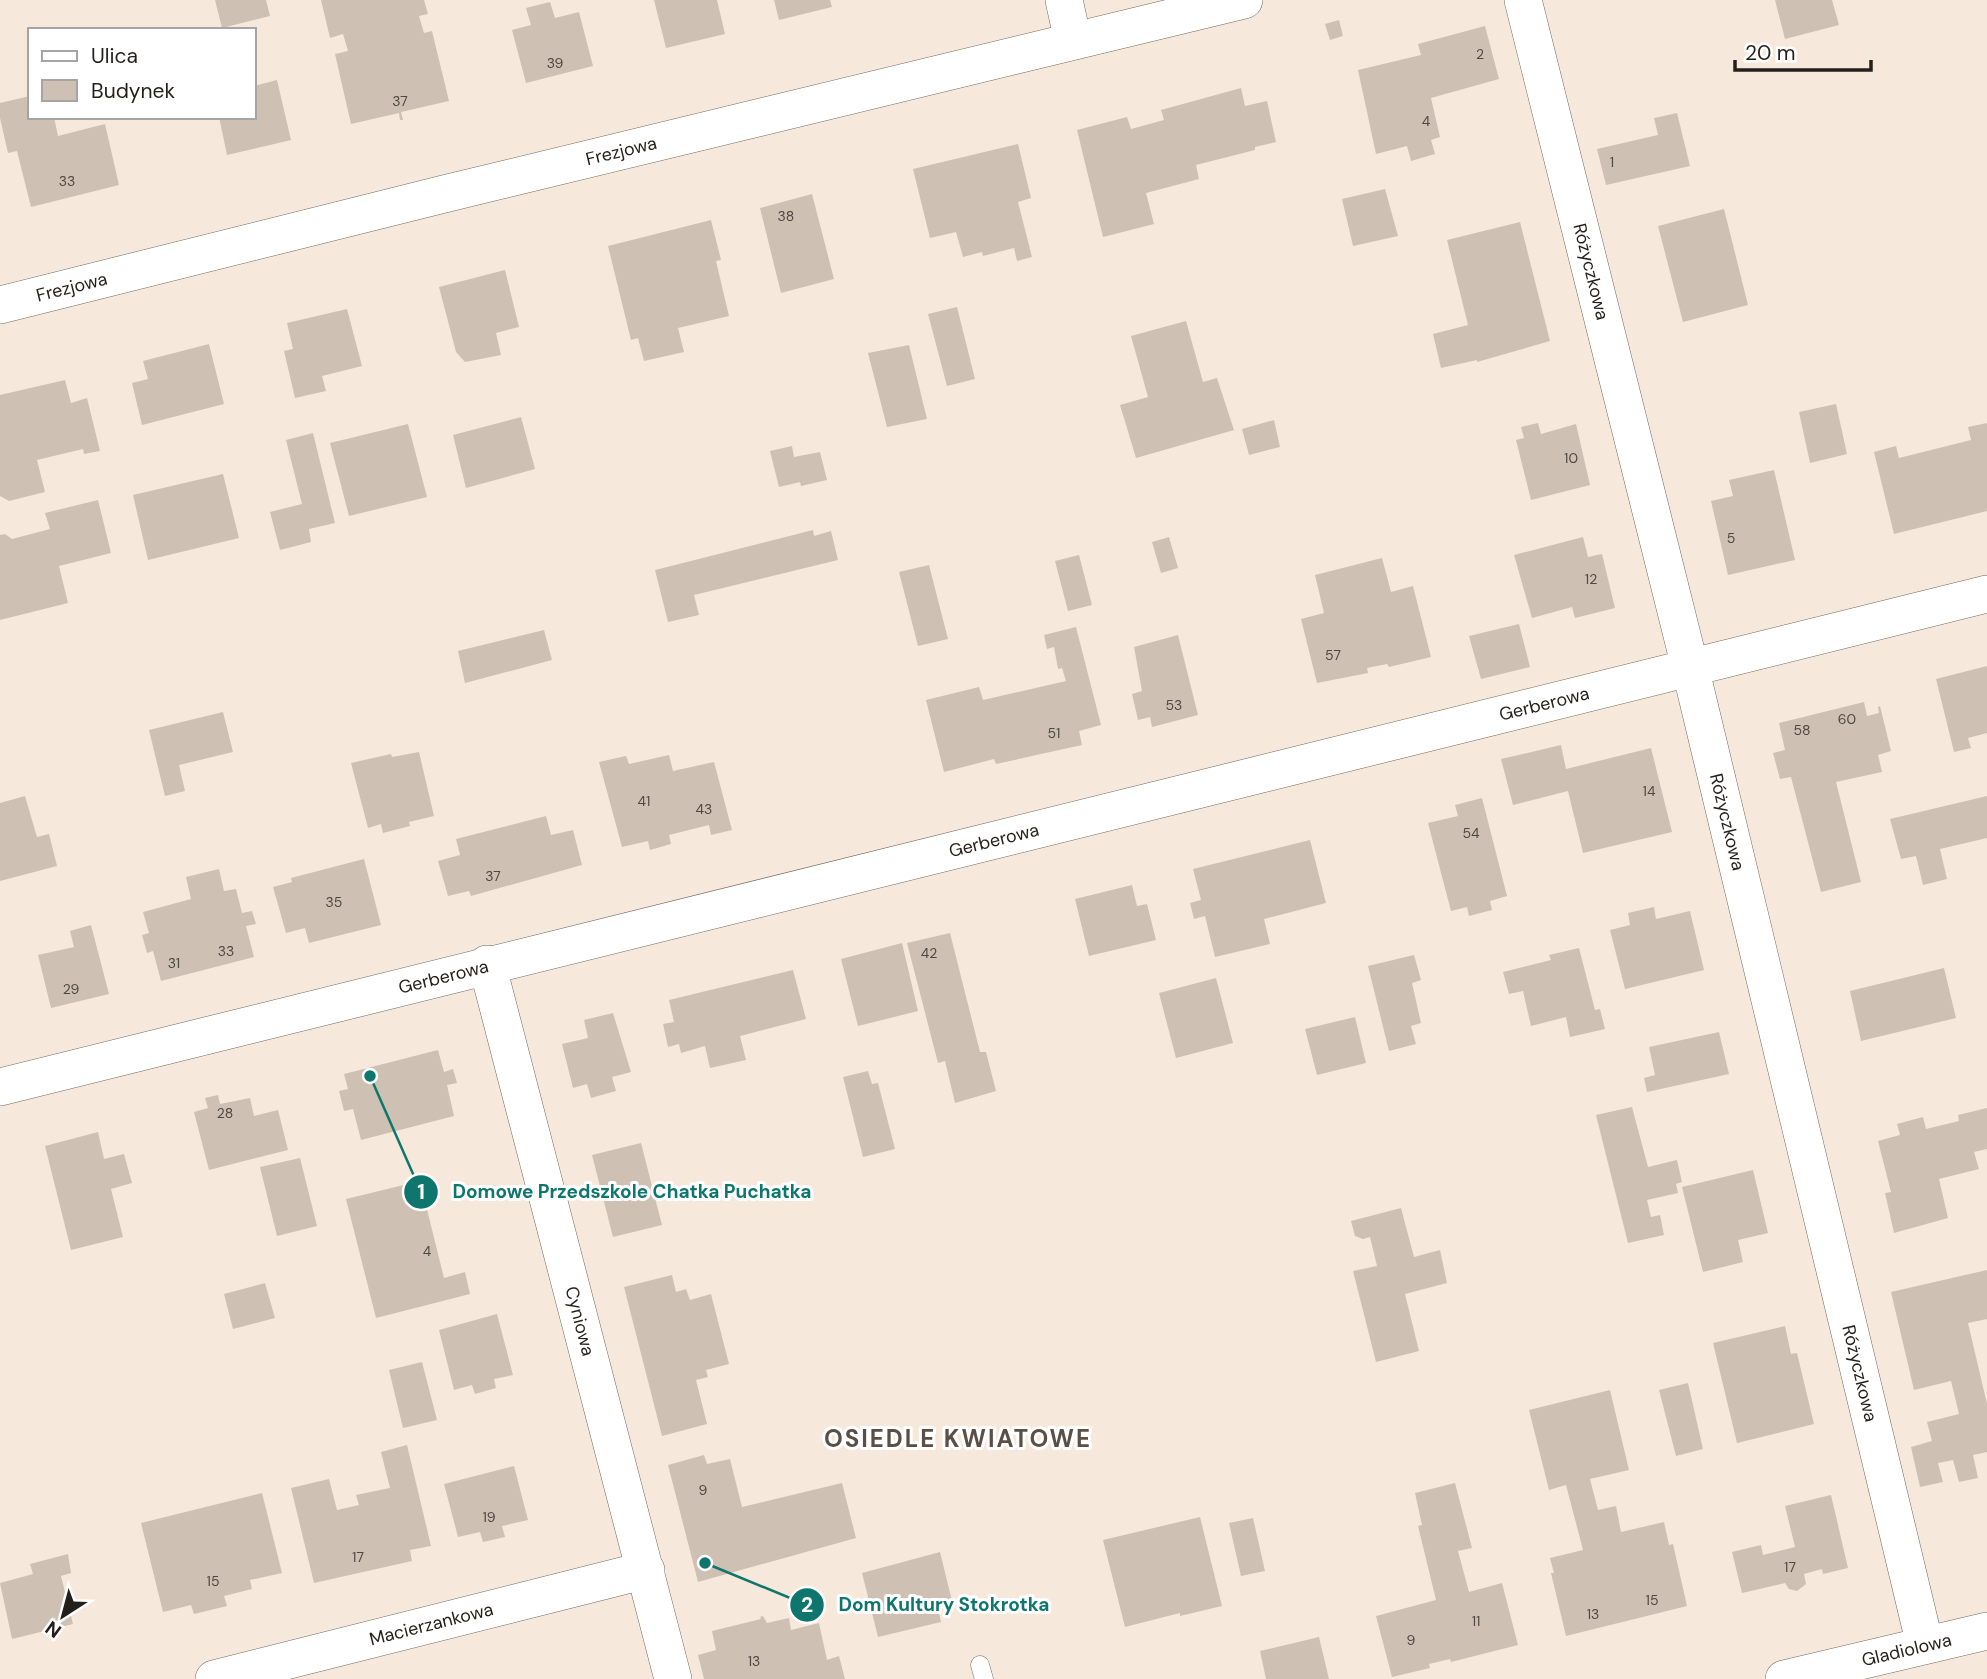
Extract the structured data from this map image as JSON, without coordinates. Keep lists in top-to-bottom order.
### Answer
{
  "streets": {
    "street": [
      "Frezjowa",
      "Różyczkowa",
      "Gerberowa",
      "Cyniowa",
      "Macierzankowa",
      "Gladiolowa"
    ]
  },
  "crossings": [
    ["Różyczkowa", "Gerberowa"],
    ["Różyczkowa", "Gladiolowa"],
    ["Gerberowa", "Cyniowa"],
    ["Cyniowa", "Macierzankowa"]
  ],
  "districts": ["OSIEDLE KWIATOWE"],
  "places": ["Domowe Przedszkole Chatka Puchatka", "Dom Kultury Stokrotka"],
  "house_numbers": [
    "2",
    "39",
    "37",
    "4",
    "1",
    "33",
    "38",
    "10",
    "5",
    "12",
    "57",
    "53",
    "60",
    "58",
    "51",
    "14",
    "41",
    "43",
    "54",
    "37",
    "35",
    "33",
    "42",
    "31",
    "29",
    "28",
    "4",
    "9",
    "19",
    "17",
    "17",
    "15",
    "15",
    "13",
    "11",
    "9",
    "13"
  ],
  "legend": ["Ulica", "Budynek"],
  "scale_bar": "20 m",
  "north": "bottom left"
}
